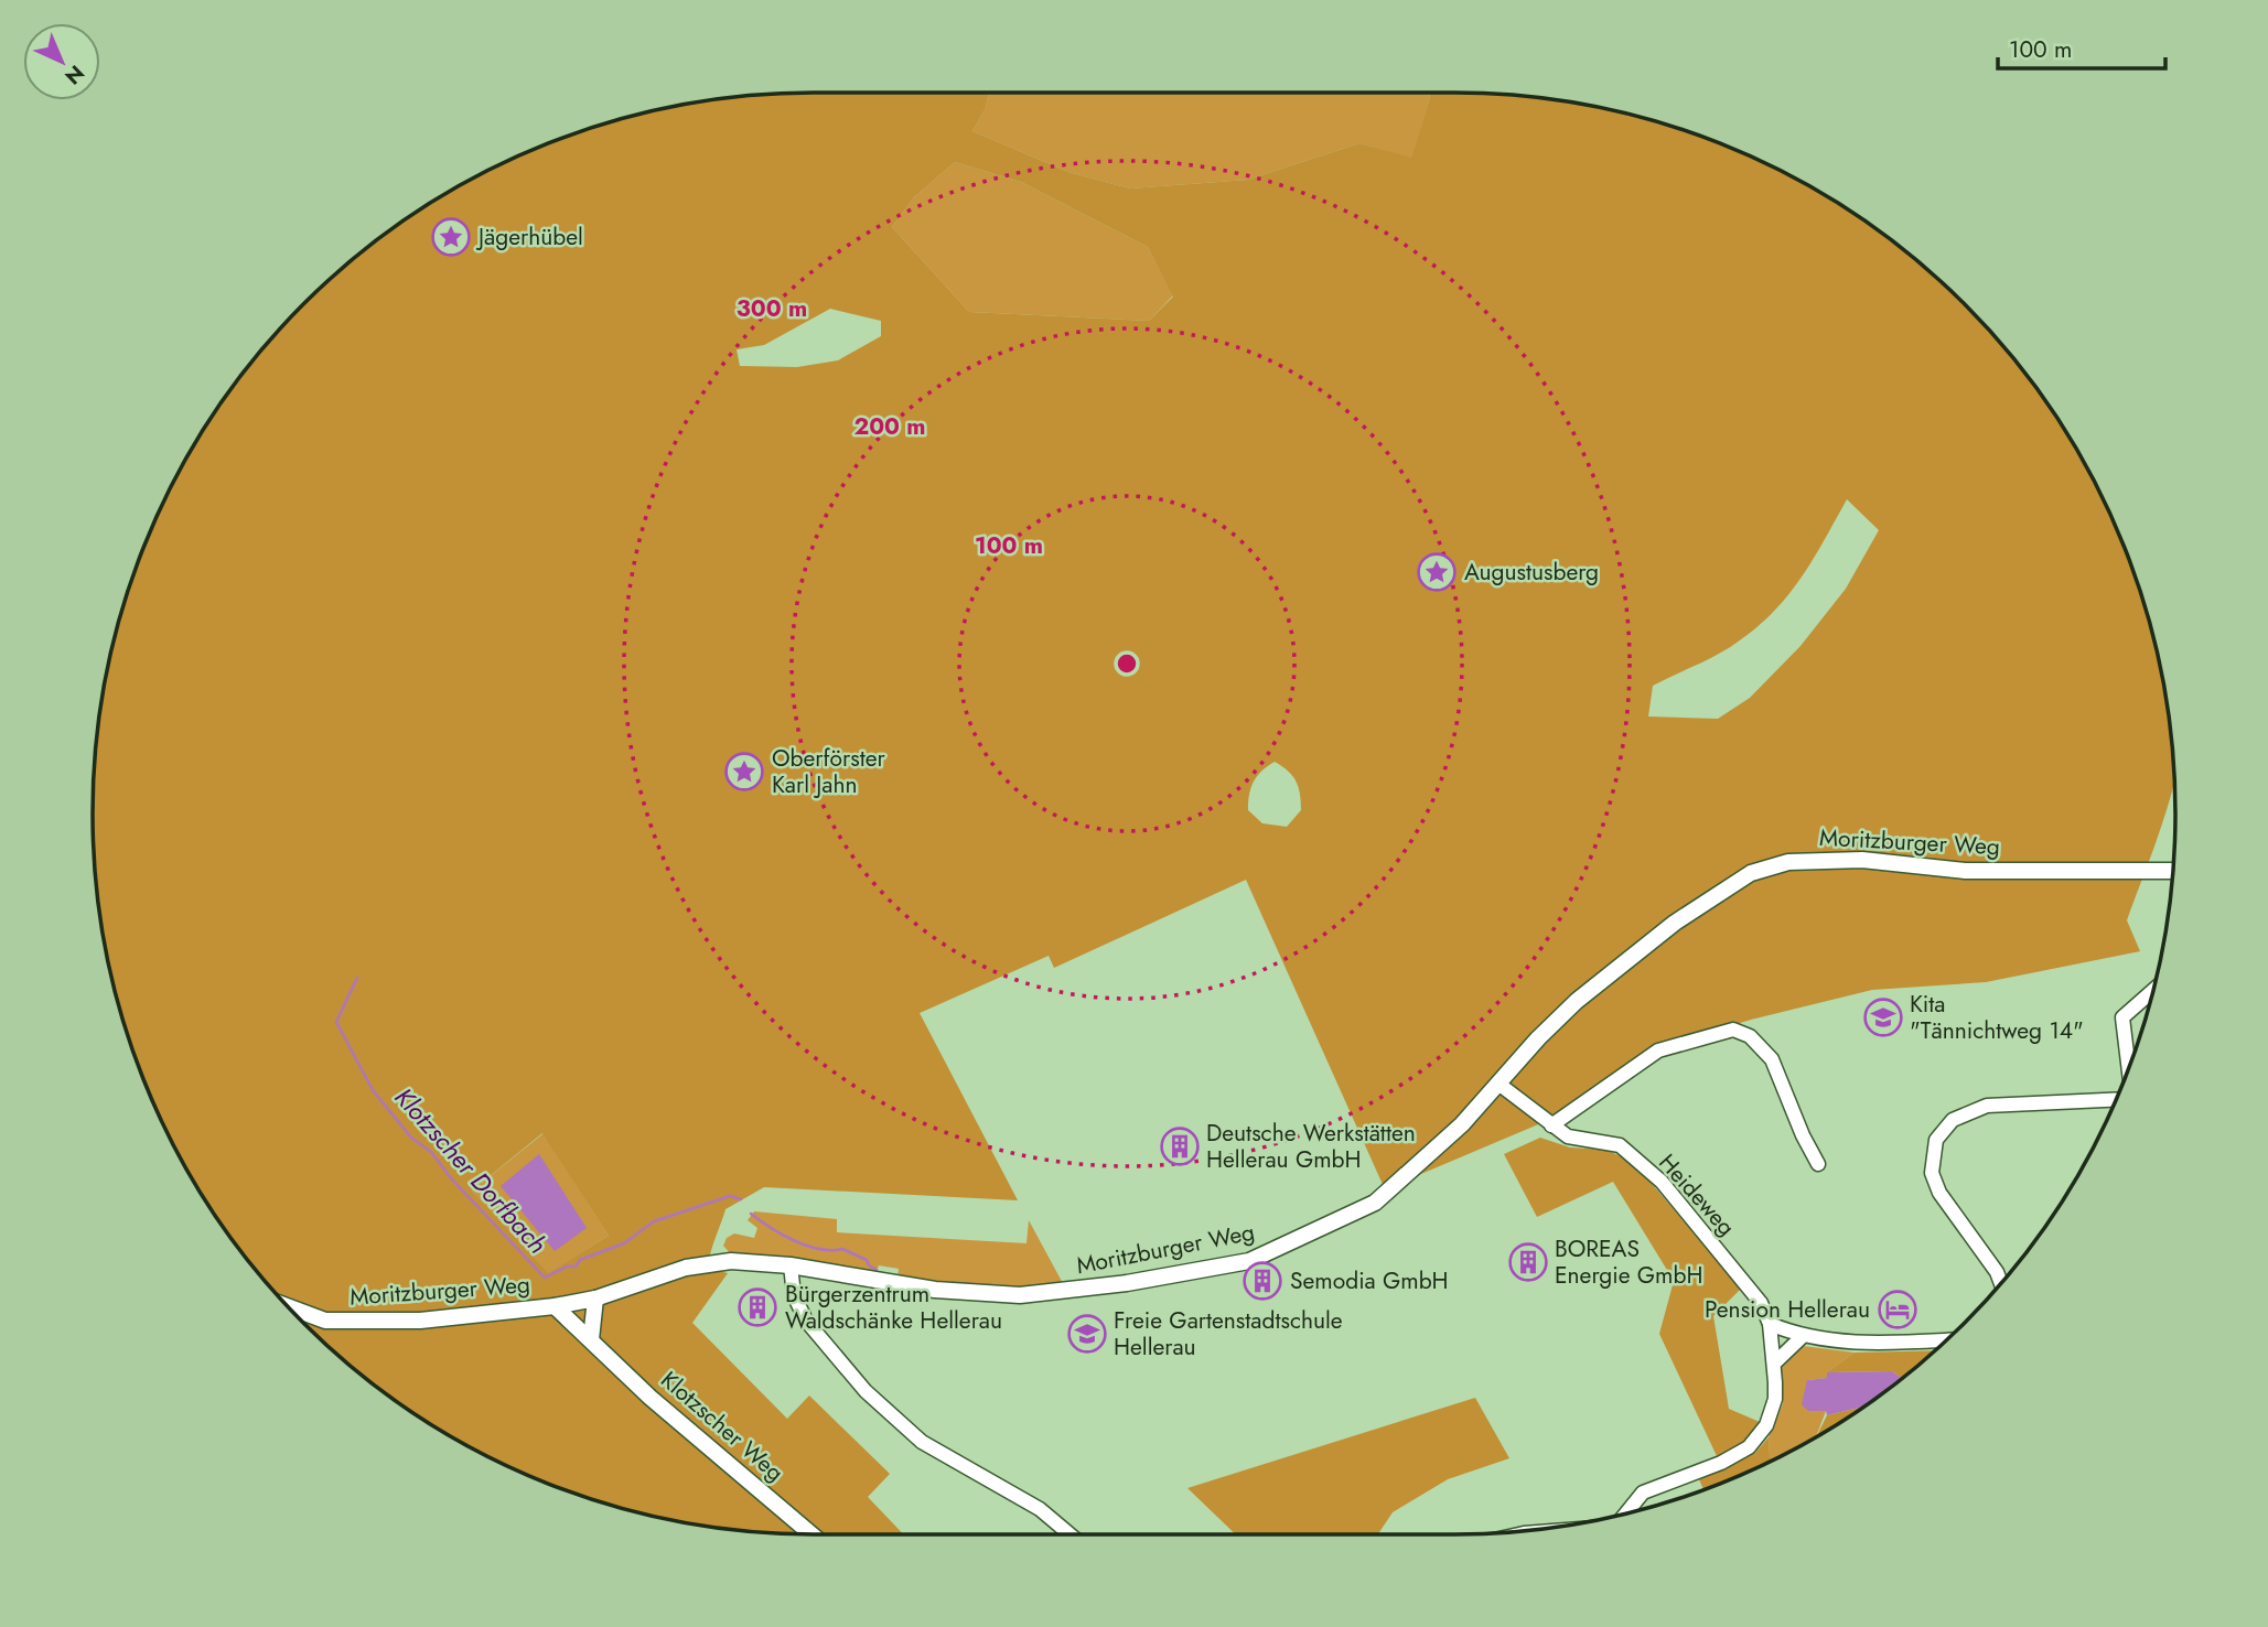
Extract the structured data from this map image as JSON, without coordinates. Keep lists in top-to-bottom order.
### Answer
{
  "streets": {
    "street": ["Moritzburger Weg", "Heideweg", "Klotzscher Weg"]
  },
  "crossings": [
    ["Moritzburger Weg", "Heideweg"],
    ["Moritzburger Weg", "Klotzscher Weg"]
  ],
  "water": ["Klotzscher Dorfbach"],
  "places": {
    "place": ["Jägerhübel", "Augustusberg", "Oberförster Karl Jahn"],
    "school or university": ["Kita \"Tännichtweg 14\"", "Freie Gartenstadtschule Hellerau"],
    "building": [
      "Deutsche Werkstätten Hellerau GmbH",
      "BOREAS Energie GmbH",
      "Semodia GmbH",
      "Bürgerzentrum Waldschänke Hellerau"
    ],
    "hotel": ["Pension Hellerau"]
  },
  "scale_bar": "100 m",
  "north": "bottom right",
  "rings": ["300 m", "200 m", "100 m"]
}
